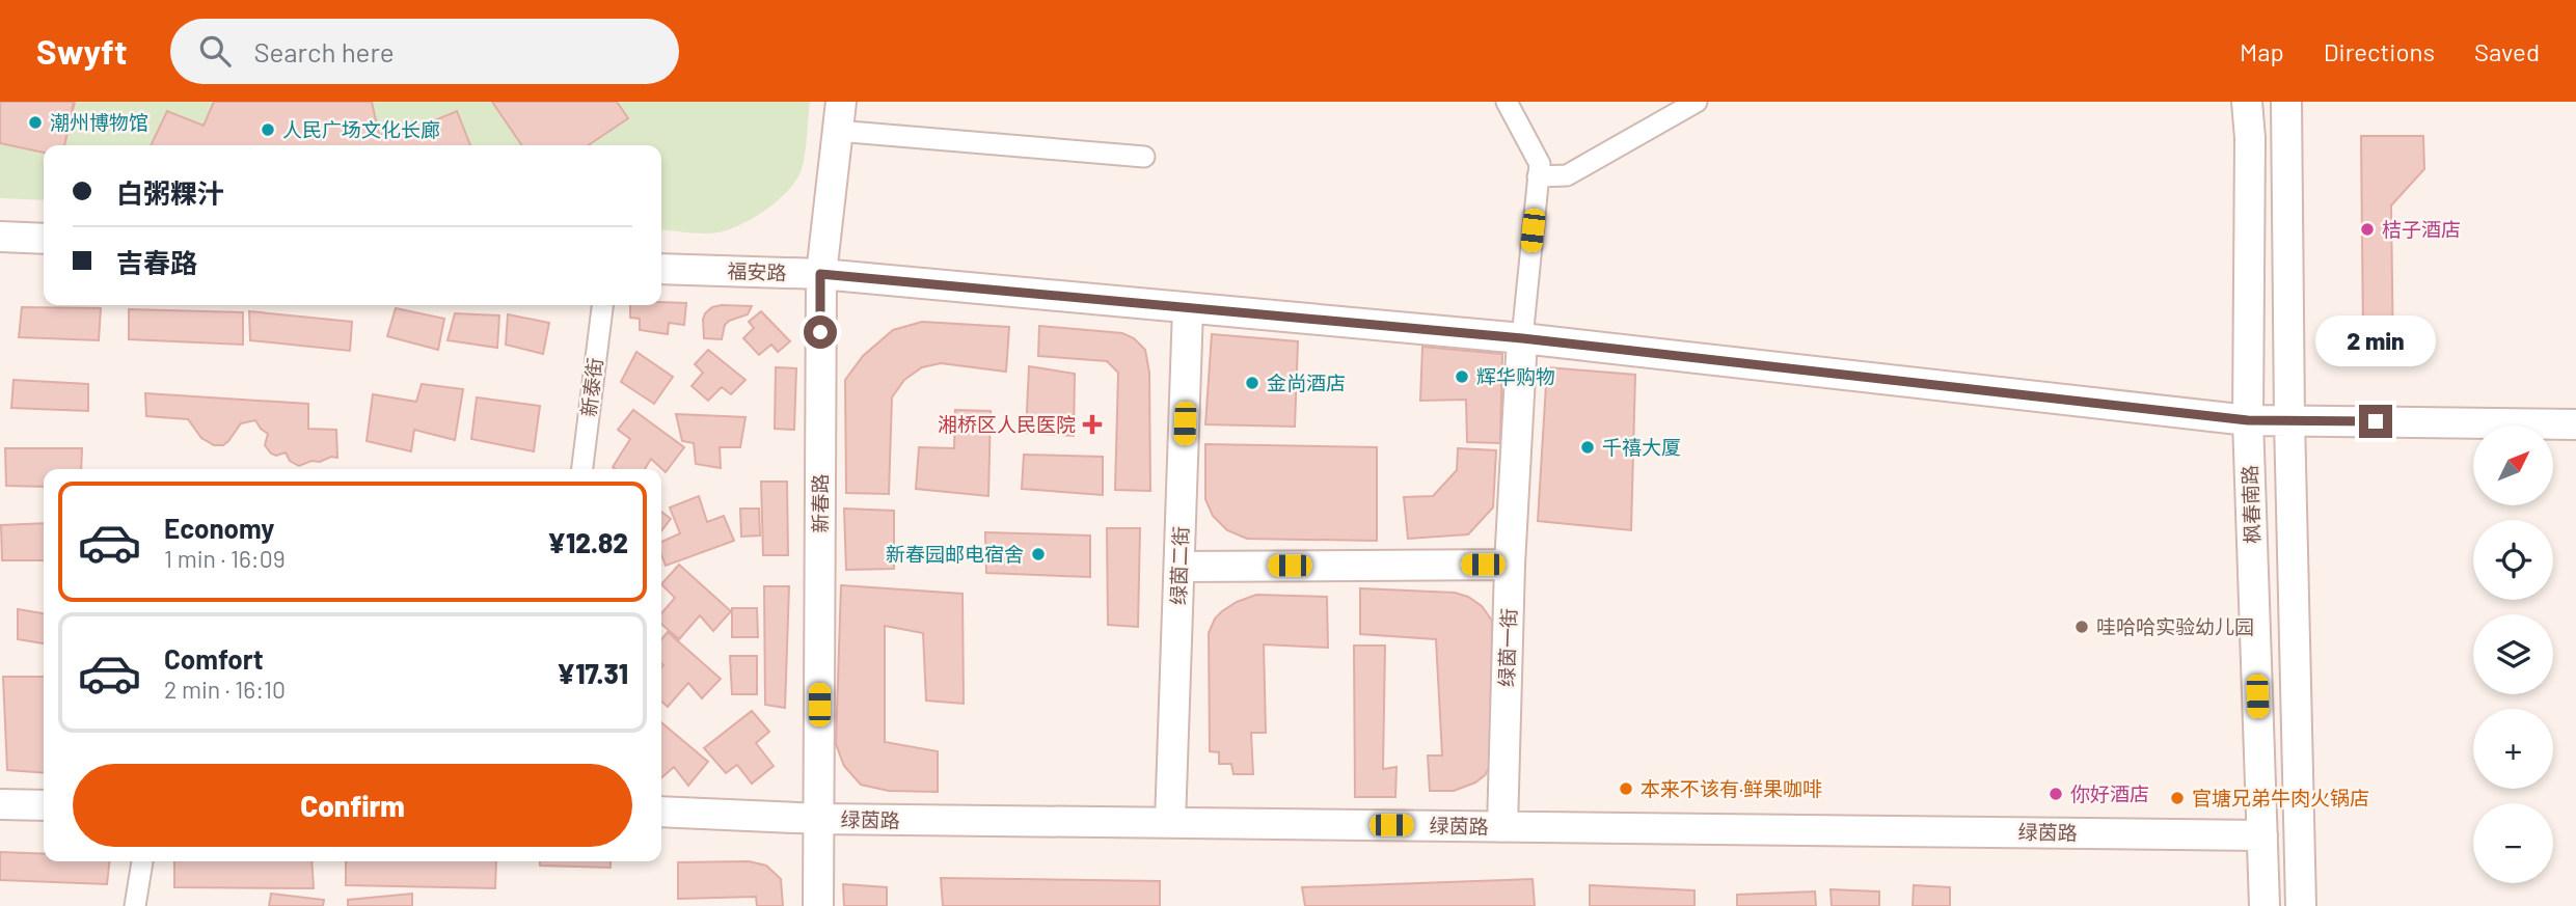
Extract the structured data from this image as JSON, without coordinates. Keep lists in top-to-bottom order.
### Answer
{
  "streets": {
    "street": [
      "福安路",
      "新泰街",
      "新春路",
      "枫春南路",
      "绿茵二街",
      "绿茵一街",
      "绿茵路"
    ]
  },
  "crossings": [
    ["福安路", "新春路"],
    ["福安路", "枫春南路"],
    ["福安路", "绿茵二街"],
    ["福安路", "绿茵一街"],
    ["新春路", "绿茵路"],
    ["枫春南路", "绿茵路"],
    ["绿茵二街", "绿茵路"],
    ["绿茵一街", "绿茵路"]
  ],
  "places": {
    "other": [
      "潮州博物馆",
      "人民广场文化长廊",
      "桔子酒店",
      "辉华购物",
      "金尚酒店",
      "千禧大厦",
      "新春园邮电宿舍",
      "哇哈哈实验幼儿园",
      "本来不该有·鲜果咖啡",
      "你好酒店",
      "官塘兄弟牛肉火锅店"
    ],
    "health": ["湘桥区人民医院"]
  },
  "north": "top right",
  "page": {
    "header": "Swyft",
    "search": "Search here",
    "nav": ["Map", "Directions", "Saved"],
    "banner": ["白粥粿汁", "吉春路"],
    "bubble": "2 min",
    "map_buttons": ["+", "−"],
    "list": [
      {
        "name": "Economy",
        "note": "1 min · 16:09",
        "value": "¥12.82"
      },
      {
        "name": "Comfort",
        "note": "2 min · 16:10",
        "value": "¥17.31"
      }
    ],
    "buttons": "Confirm"
  }
}
